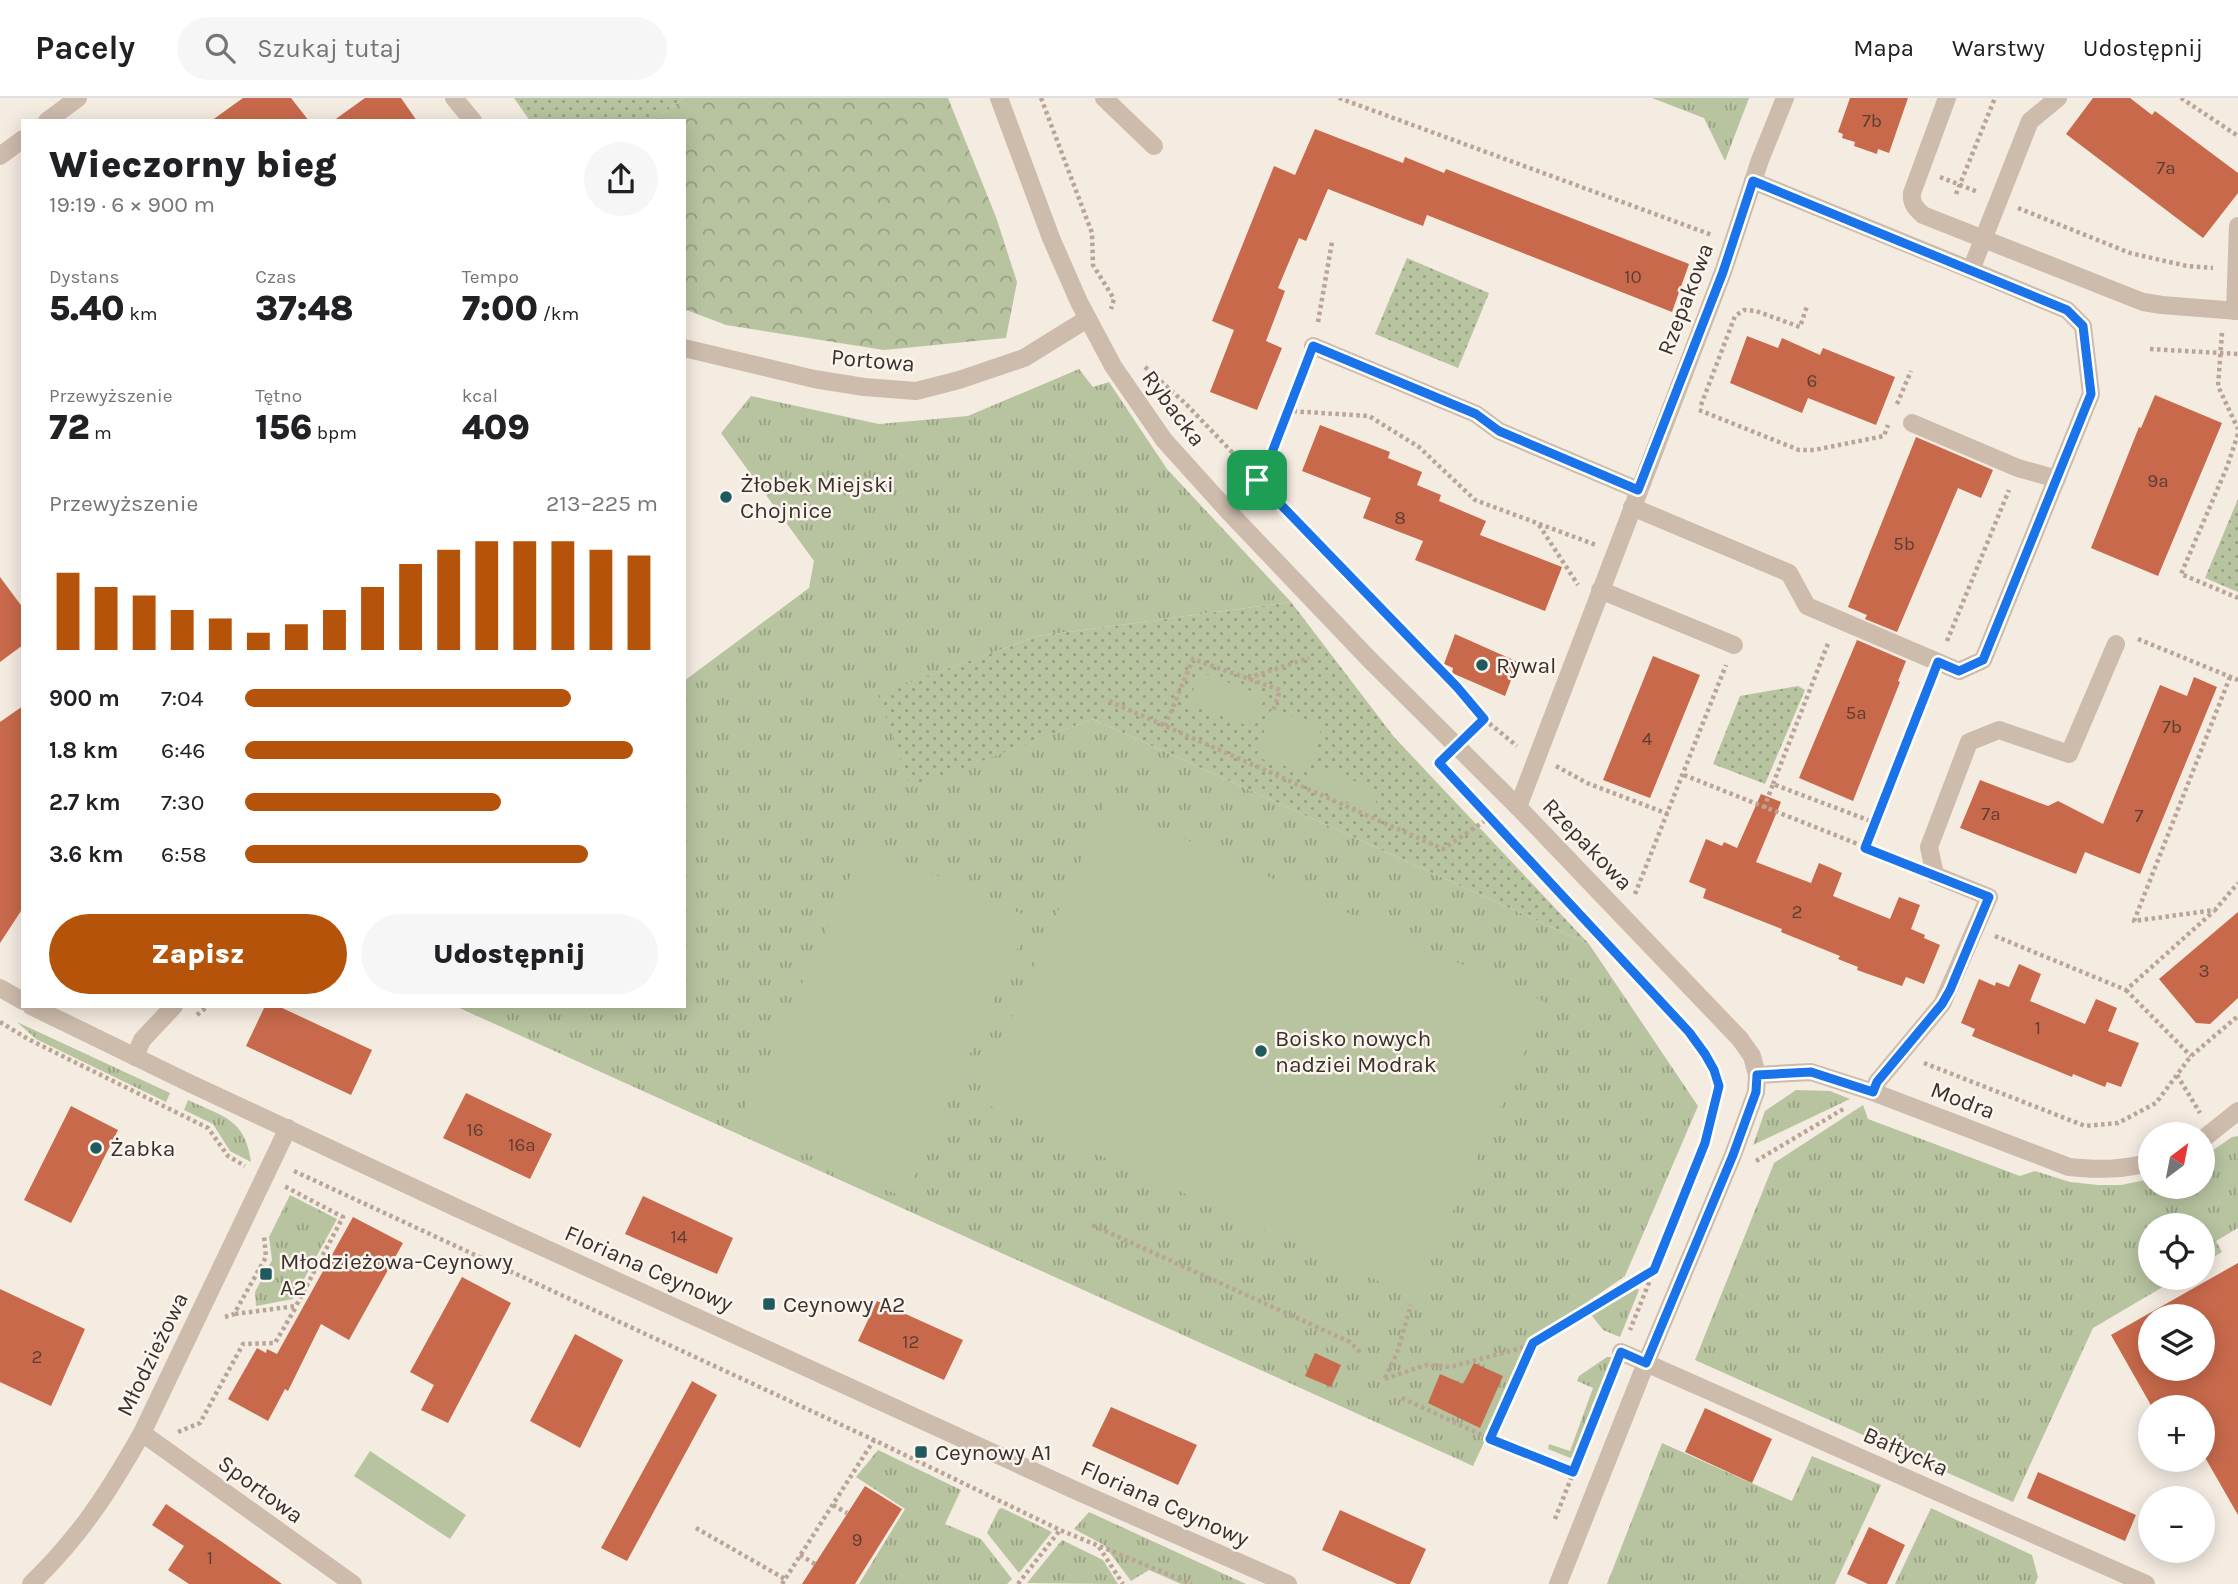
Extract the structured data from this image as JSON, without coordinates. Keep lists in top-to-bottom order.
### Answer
{
  "streets": {
    "street": [
      "Rzepakowa",
      "Portowa",
      "Rybacka",
      "Modra",
      "Floriana Ceynowy",
      "Młodzieżowa",
      "Bałtycka",
      "Sportowa"
    ]
  },
  "crossings": [
    ["Rzepakowa", "Rybacka"],
    ["Rzepakowa", "Modra"],
    ["Portowa", "Rybacka"],
    ["Floriana Ceynowy", "Młodzieżowa"],
    ["Młodzieżowa", "Sportowa"]
  ],
  "places": {
    "other": [
      "Żłobek Miejski Chojnice",
      "Rywal",
      "Boisko nowych nadziei Modrak",
      "Żabka"
    ],
    "transit": ["Młodzieżowa-Ceynowy A2", "Ceynowy A2", "Ceynowy A1"]
  },
  "house_numbers": [
    "7b",
    "7a",
    "10",
    "6",
    "9a",
    "8",
    "5b",
    "5a",
    "7b",
    "4",
    "7a",
    "7",
    "2",
    "3",
    "1",
    "16",
    "16a",
    "14",
    "12",
    "2",
    "9",
    "1"
  ],
  "north": "top right",
  "page": {
    "header": "Pacely",
    "search": "Szukaj tutaj",
    "nav": ["Mapa", "Warstwy", "Udostępnij"],
    "heading": ["Wieczorny bieg", "19:19 · 6 × 900 m"],
    "stats": [
      ["Dystans", "5.40 km"],
      ["Czas", "37:48"],
      ["Tempo", "7:00 /km"],
      ["Przewyższenie", "72 m"],
      ["Tętno", "156 bpm"],
      ["kcal", "409"]
    ],
    "chart": ["Przewyższenie", "213–225 m"],
    "list": [
      {
        "name": "900 m",
        "note": "7:04"
      },
      {
        "name": "1.8 km",
        "note": "6:46"
      },
      {
        "name": "2.7 km",
        "note": "7:30"
      },
      {
        "name": "3.6 km",
        "note": "6:58"
      }
    ],
    "buttons": ["Zapisz", "Udostępnij"],
    "map_buttons": ["+", "−"]
  }
}
